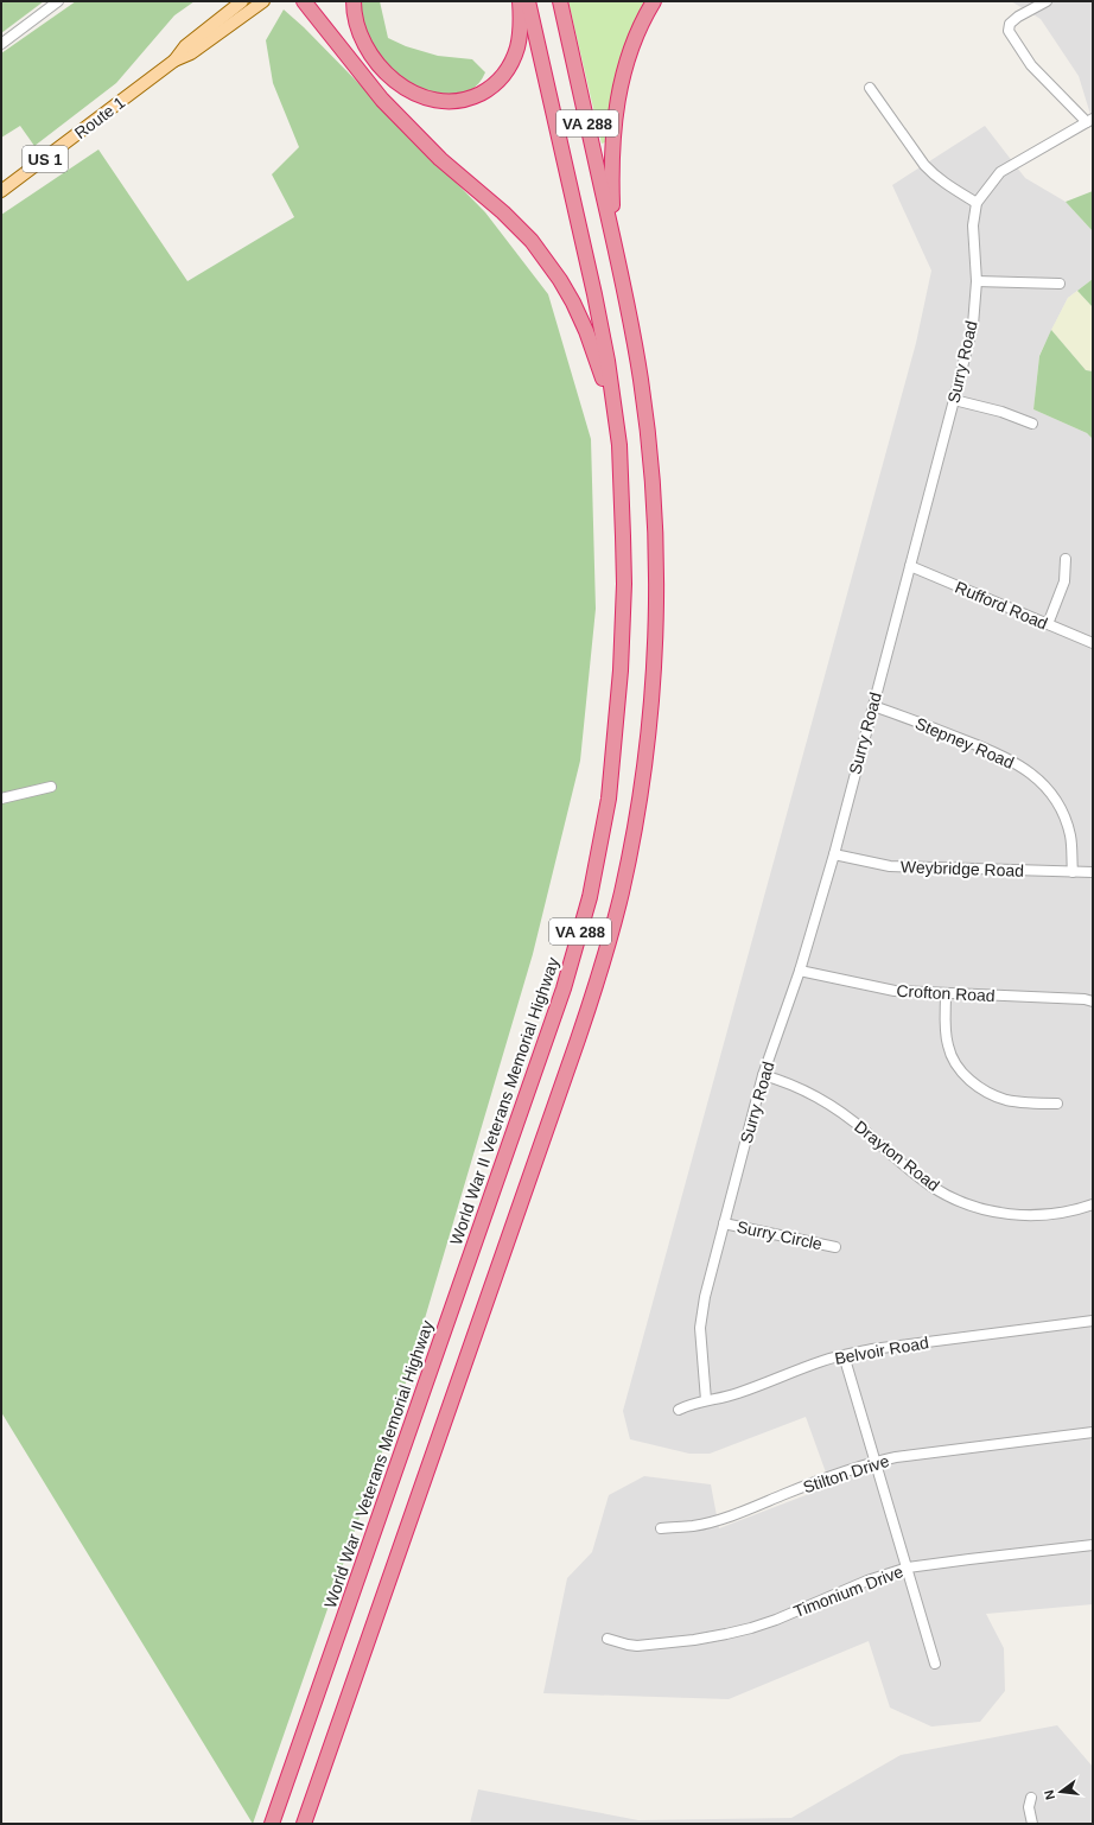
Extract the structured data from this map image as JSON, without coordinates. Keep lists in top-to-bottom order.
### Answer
{
  "streets": {
    "highway": ["VA 288", "World War II Veterans Memorial Highway"],
    "main road": ["Route 1", "US 1"],
    "street": [
      "Surry Road",
      "Rufford Road",
      "Stepney Road",
      "Weybridge Road",
      "Crofton Road",
      "Drayton Road",
      "Surry Circle",
      "Belvoir Road",
      "Stilton Drive",
      "Timonium Drive"
    ]
  },
  "crossings": [
    ["Surry Road", "Rufford Road"],
    ["Surry Road", "Stepney Road"],
    ["Surry Road", "Weybridge Road"],
    ["Surry Road", "Crofton Road"],
    ["Surry Road", "Drayton Road"],
    ["Surry Road", "Surry Circle"],
    ["Surry Road", "Belvoir Road"],
    ["Stepney Road", "Weybridge Road"]
  ],
  "north": "left"
}
